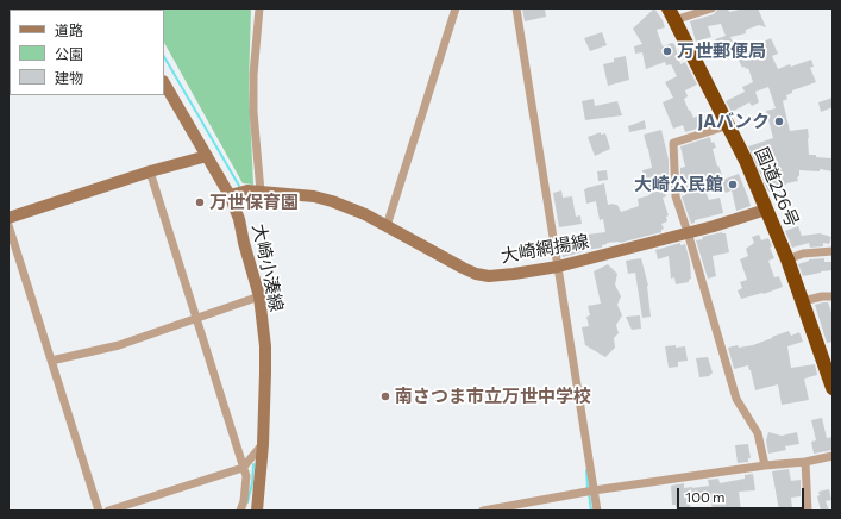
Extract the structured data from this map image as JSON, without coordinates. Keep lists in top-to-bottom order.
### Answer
{
  "streets": {
    "highway": ["国道226号"],
    "street": ["大崎網揚線", "大崎小湊線"]
  },
  "crossings": [
    ["国道226号", "大崎網揚線"],
    ["大崎網揚線", "大崎小湊線"]
  ],
  "places": [
    "万世郵便局",
    "JAバンク",
    "大崎公民館",
    "万世保育園",
    "南さつま市立万世中学校"
  ],
  "legend": ["道路", "公園", "建物"],
  "scale_bar": "100 m"
}
